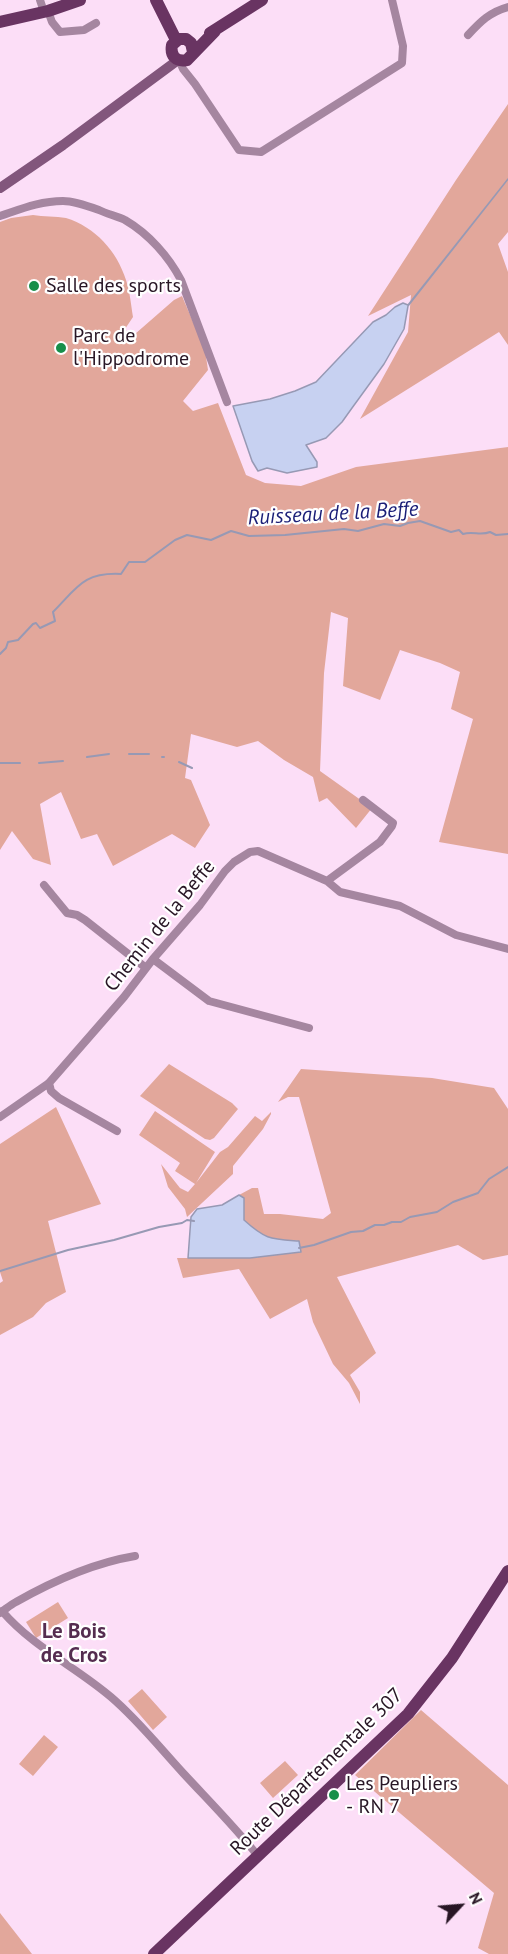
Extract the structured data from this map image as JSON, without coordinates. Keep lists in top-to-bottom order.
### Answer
{
  "streets": {
    "main road": ["Route Départementale 307"],
    "street": ["Chemin de la Beffe"]
  },
  "districts": ["Le Bois de Cros"],
  "water": ["Ruisseau de la Beffe"],
  "places": ["Salle des sports", "Parc de l'Hippodrome", "Les Peupliers - RN 7"],
  "north": "top right"
}
